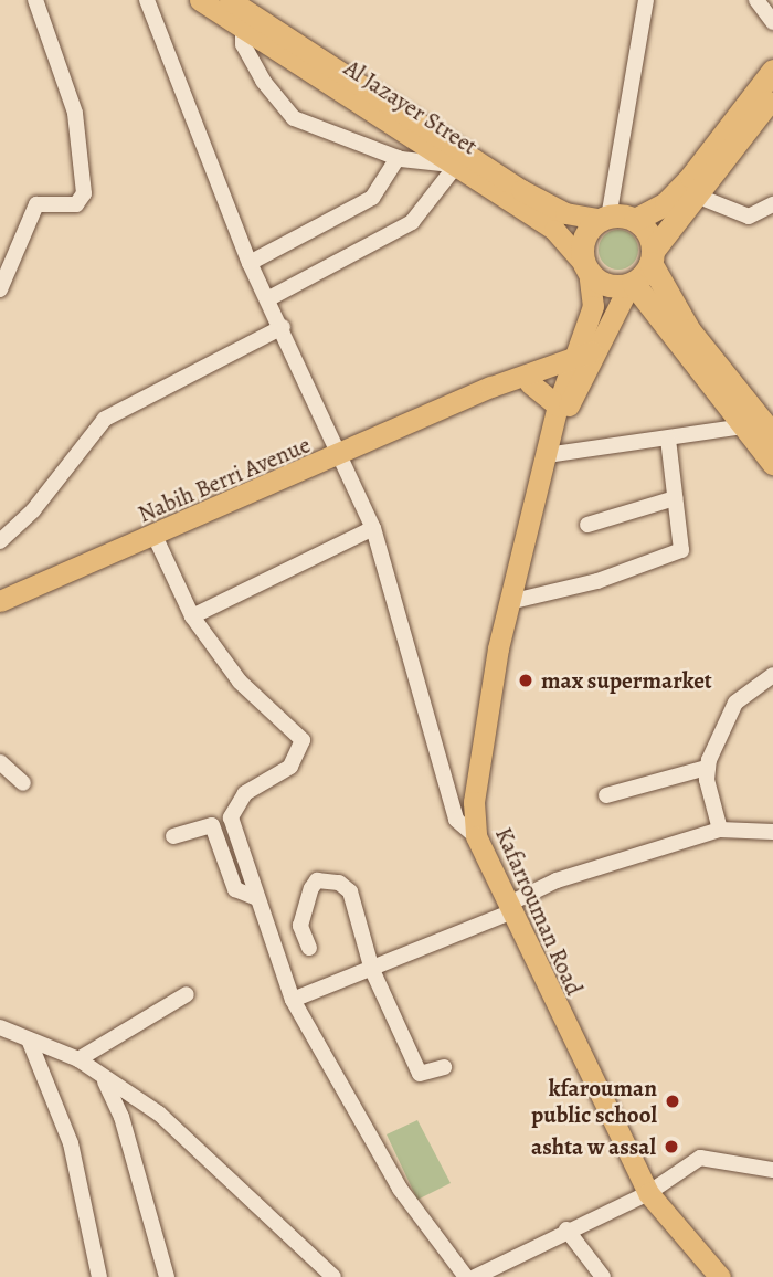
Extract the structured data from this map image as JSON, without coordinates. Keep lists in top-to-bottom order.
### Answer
{
  "streets": {
    "main road": ["Al Jazayer Street", "Nabih Berri Avenue", "Kafarrouman Road"]
  },
  "places": ["max supermarket", "kfarouman public school", "ashta w assal"]
}
